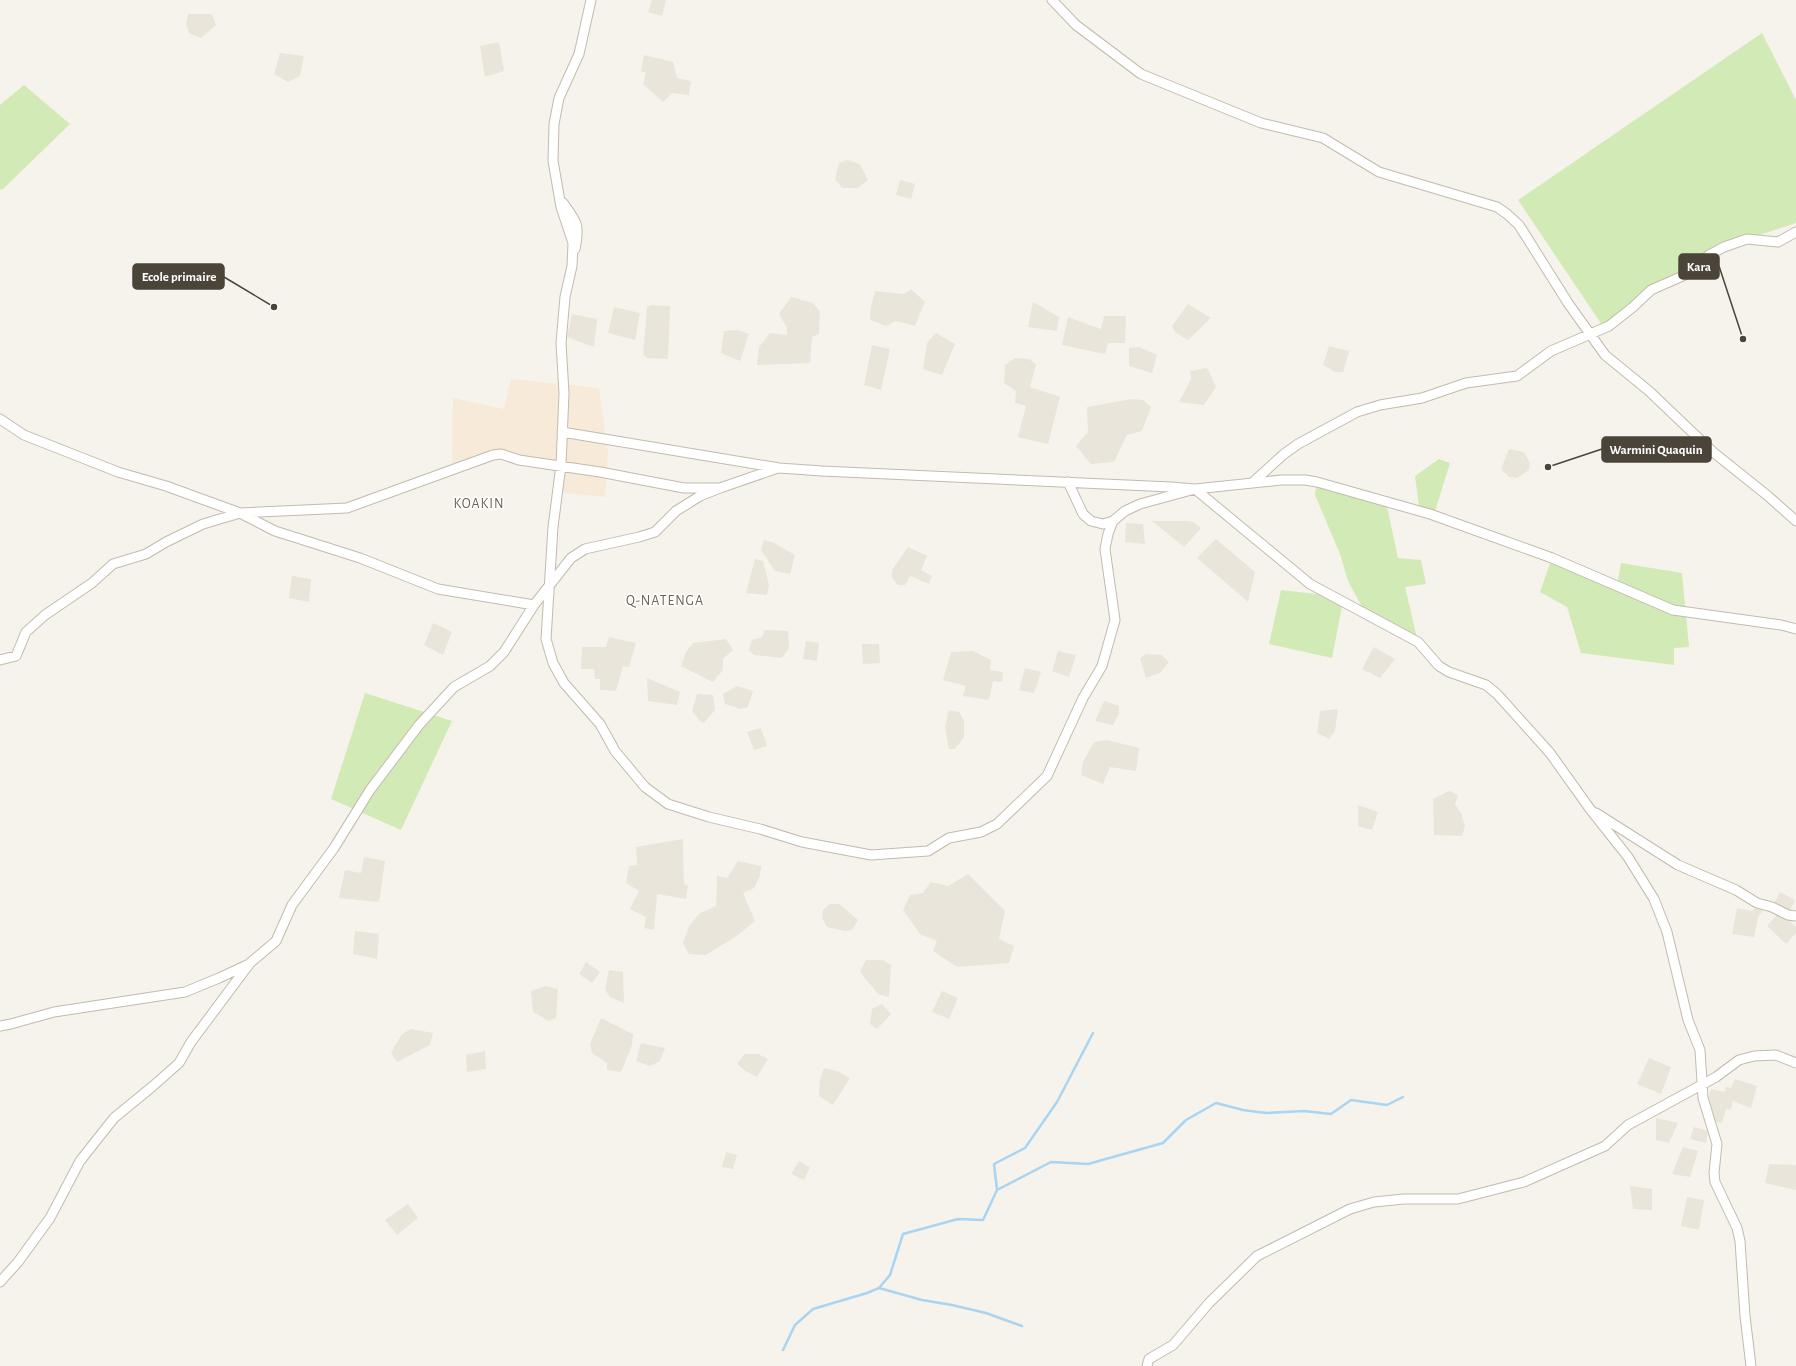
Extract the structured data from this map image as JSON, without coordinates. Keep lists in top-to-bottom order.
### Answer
{
  "districts": ["KOAKIN", "Q-NATENGA"],
  "places": ["Ecole primaire", "Kara", "Warmini Quaquin"]
}
